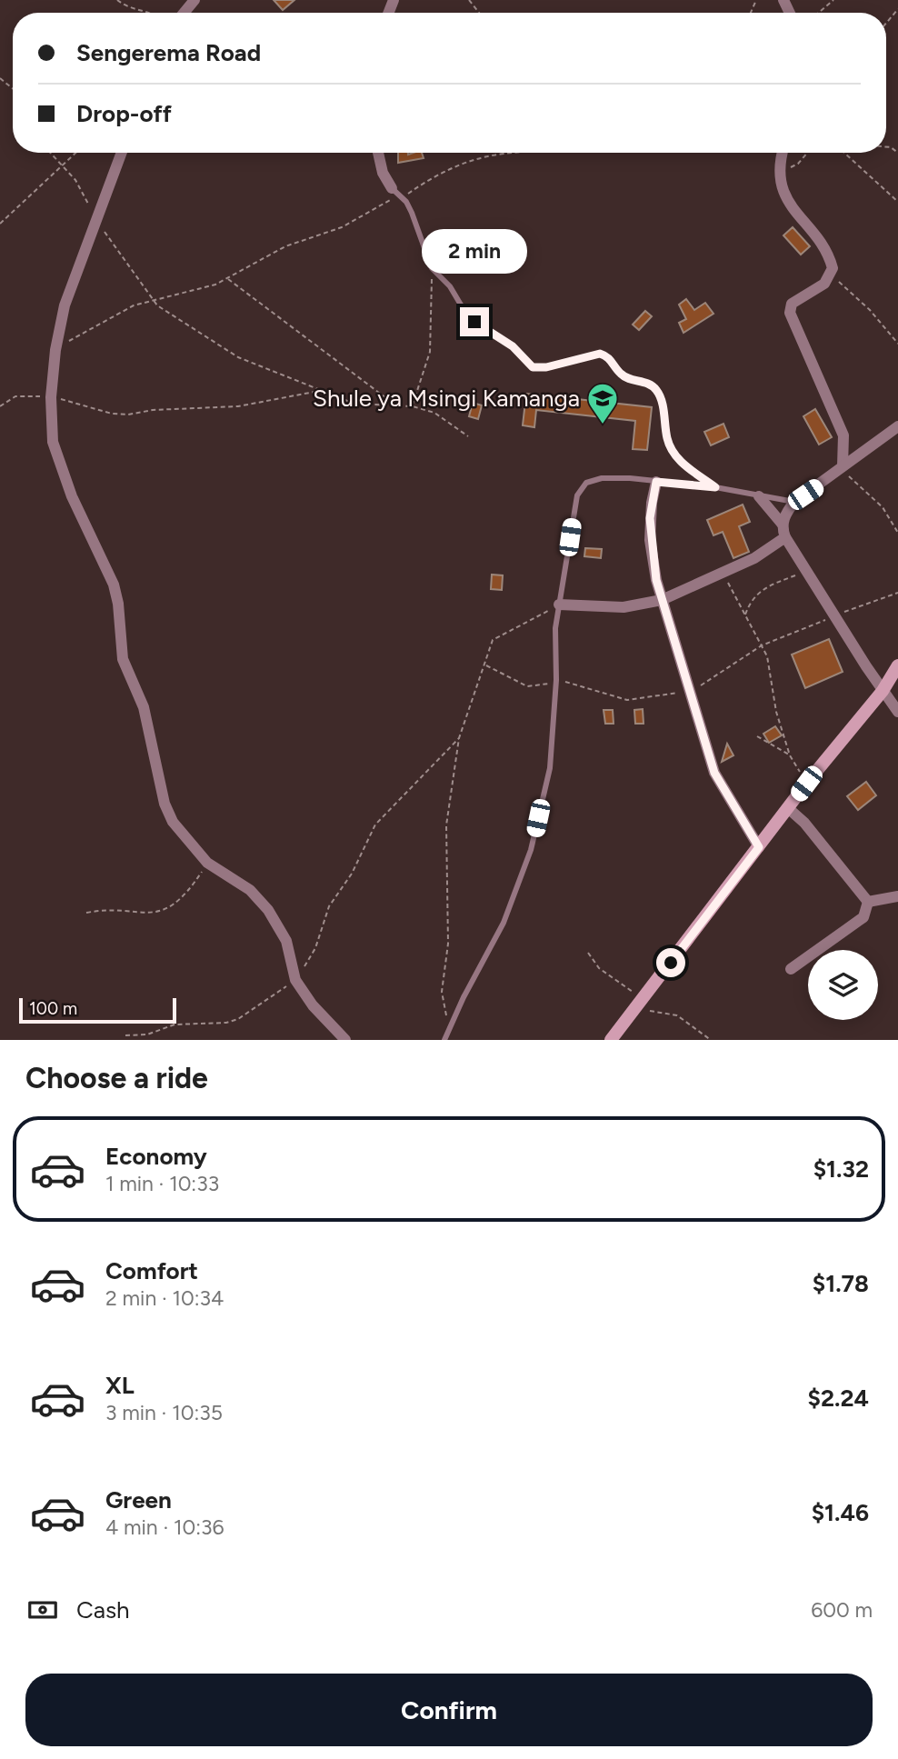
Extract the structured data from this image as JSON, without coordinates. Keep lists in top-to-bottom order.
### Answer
{
  "places": {
    "school or university": ["Shule ya Msingi Kamanga"]
  },
  "scale_bar": "100 m",
  "page": {
    "banner": ["Sengerema Road", "Drop-off"],
    "bubble": "2 min",
    "scale": "100 m",
    "heading": "Choose a ride",
    "list": [
      {
        "name": "Economy",
        "note": "1 min · 10:33",
        "value": "$1.32"
      },
      {
        "name": "Comfort",
        "note": "2 min · 10:34",
        "value": "$1.78"
      },
      {
        "name": "XL",
        "note": "3 min · 10:35",
        "value": "$2.24"
      },
      {
        "name": "Green",
        "note": "4 min · 10:36",
        "value": "$1.46"
      }
    ],
    "pay": ["Cash", "600 m"],
    "buttons": "Confirm"
  }
}
